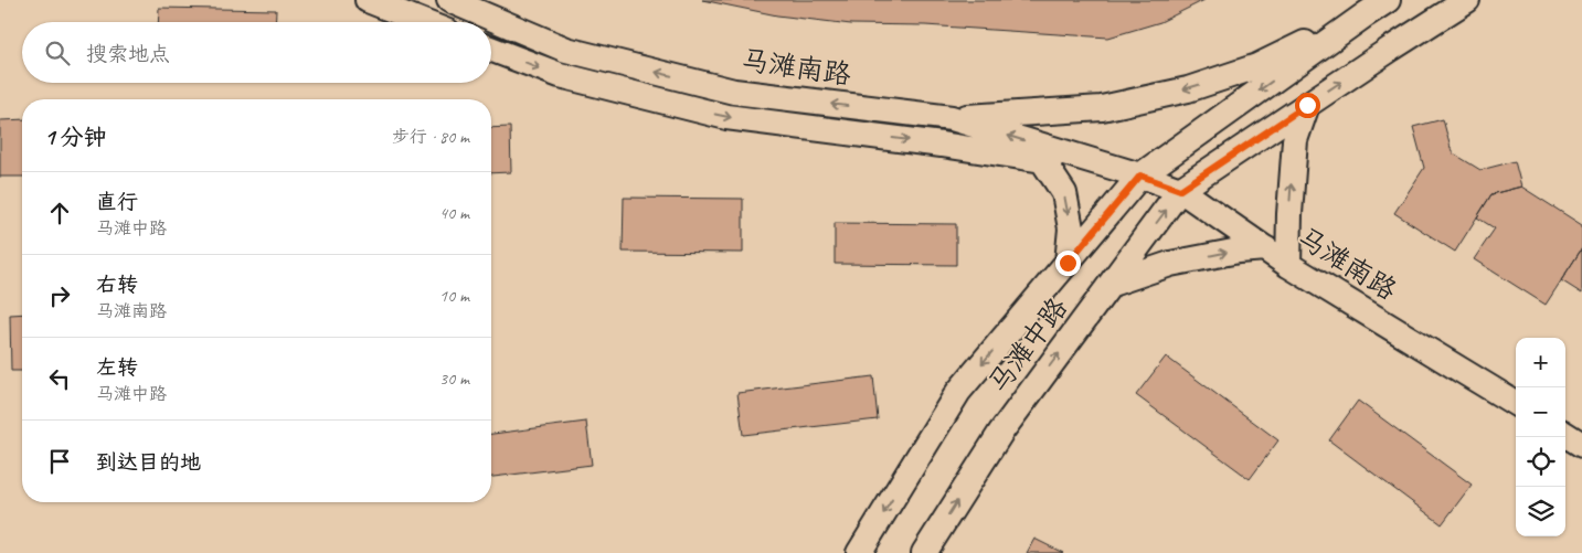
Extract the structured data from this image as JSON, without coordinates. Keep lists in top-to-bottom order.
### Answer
{
  "streets": {
    "main road": ["马滩南路", "马滩中路"]
  },
  "crossings": [
    ["马滩南路", "马滩中路"]
  ],
  "page": {
    "search": "搜索地点",
    "heading": ["1 分钟", "步行 · 80 m"],
    "list": [
      ["直行", "马滩中路", "40 m"],
      ["右转", "马滩南路", "10 m"],
      ["左转", "马滩中路", "30 m"],
      "到达目的地"
    ],
    "map_buttons": ["+", "−"]
  }
}
